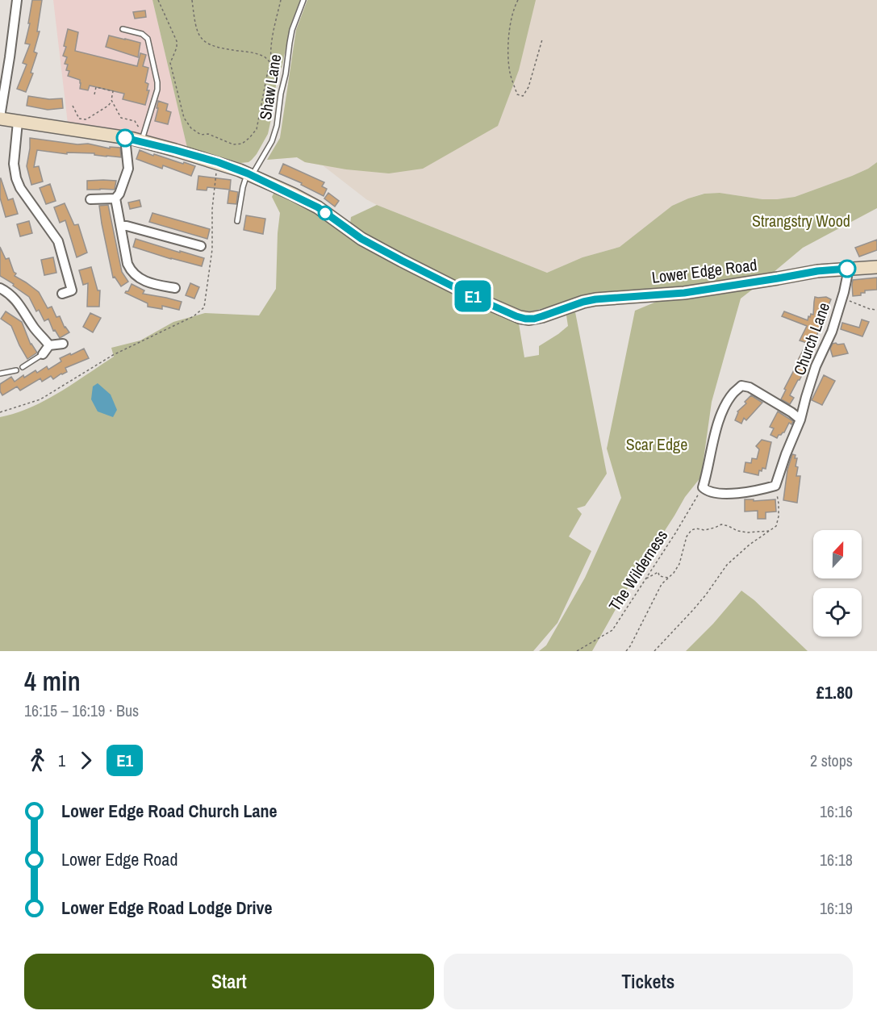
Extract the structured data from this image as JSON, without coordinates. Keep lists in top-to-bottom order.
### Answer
{
  "streets": {
    "street": ["Lower Edge Road", "Church Lane"],
    "lane": ["Shaw Lane"],
    "path": ["The Wilderness"]
  },
  "crossings": [
    ["Shaw Lane", "Lower Edge Road"],
    ["Lower Edge Road", "Church Lane"]
  ],
  "parks": ["Strangstry Wood", "Scar Edge"],
  "lines": ["bus line E1"],
  "north": "top",
  "page": {
    "on_map": "E1",
    "heading": ["4 min", "16:15 – 16:19 · Bus", "£1.80"],
    "legs": ["1", "E1", "2 stops"],
    "list": [
      {
        "name": "Lower Edge Road Church Lane",
        "value": "16:16"
      },
      {
        "name": "Lower Edge Road",
        "value": "16:18"
      },
      {
        "name": "Lower Edge Road Lodge Drive",
        "value": "16:19"
      }
    ],
    "buttons": ["Start", "Tickets"]
  }
}
